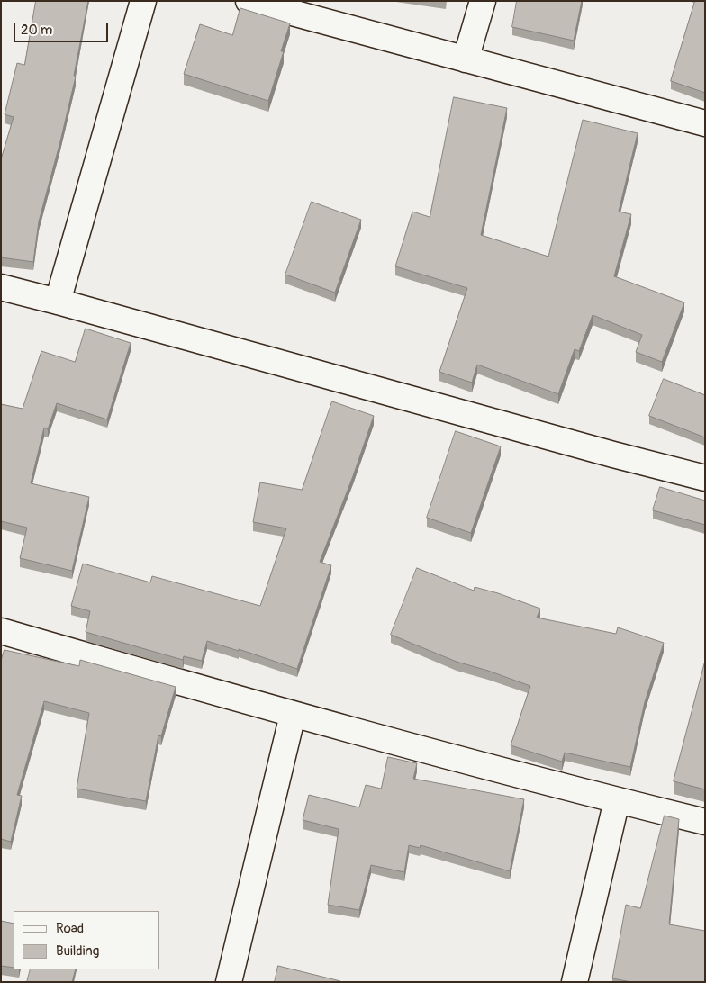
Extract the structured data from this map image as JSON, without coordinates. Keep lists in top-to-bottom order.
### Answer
{
  "legend": ["Road", "Building"],
  "scale_bar": "20 m"
}
